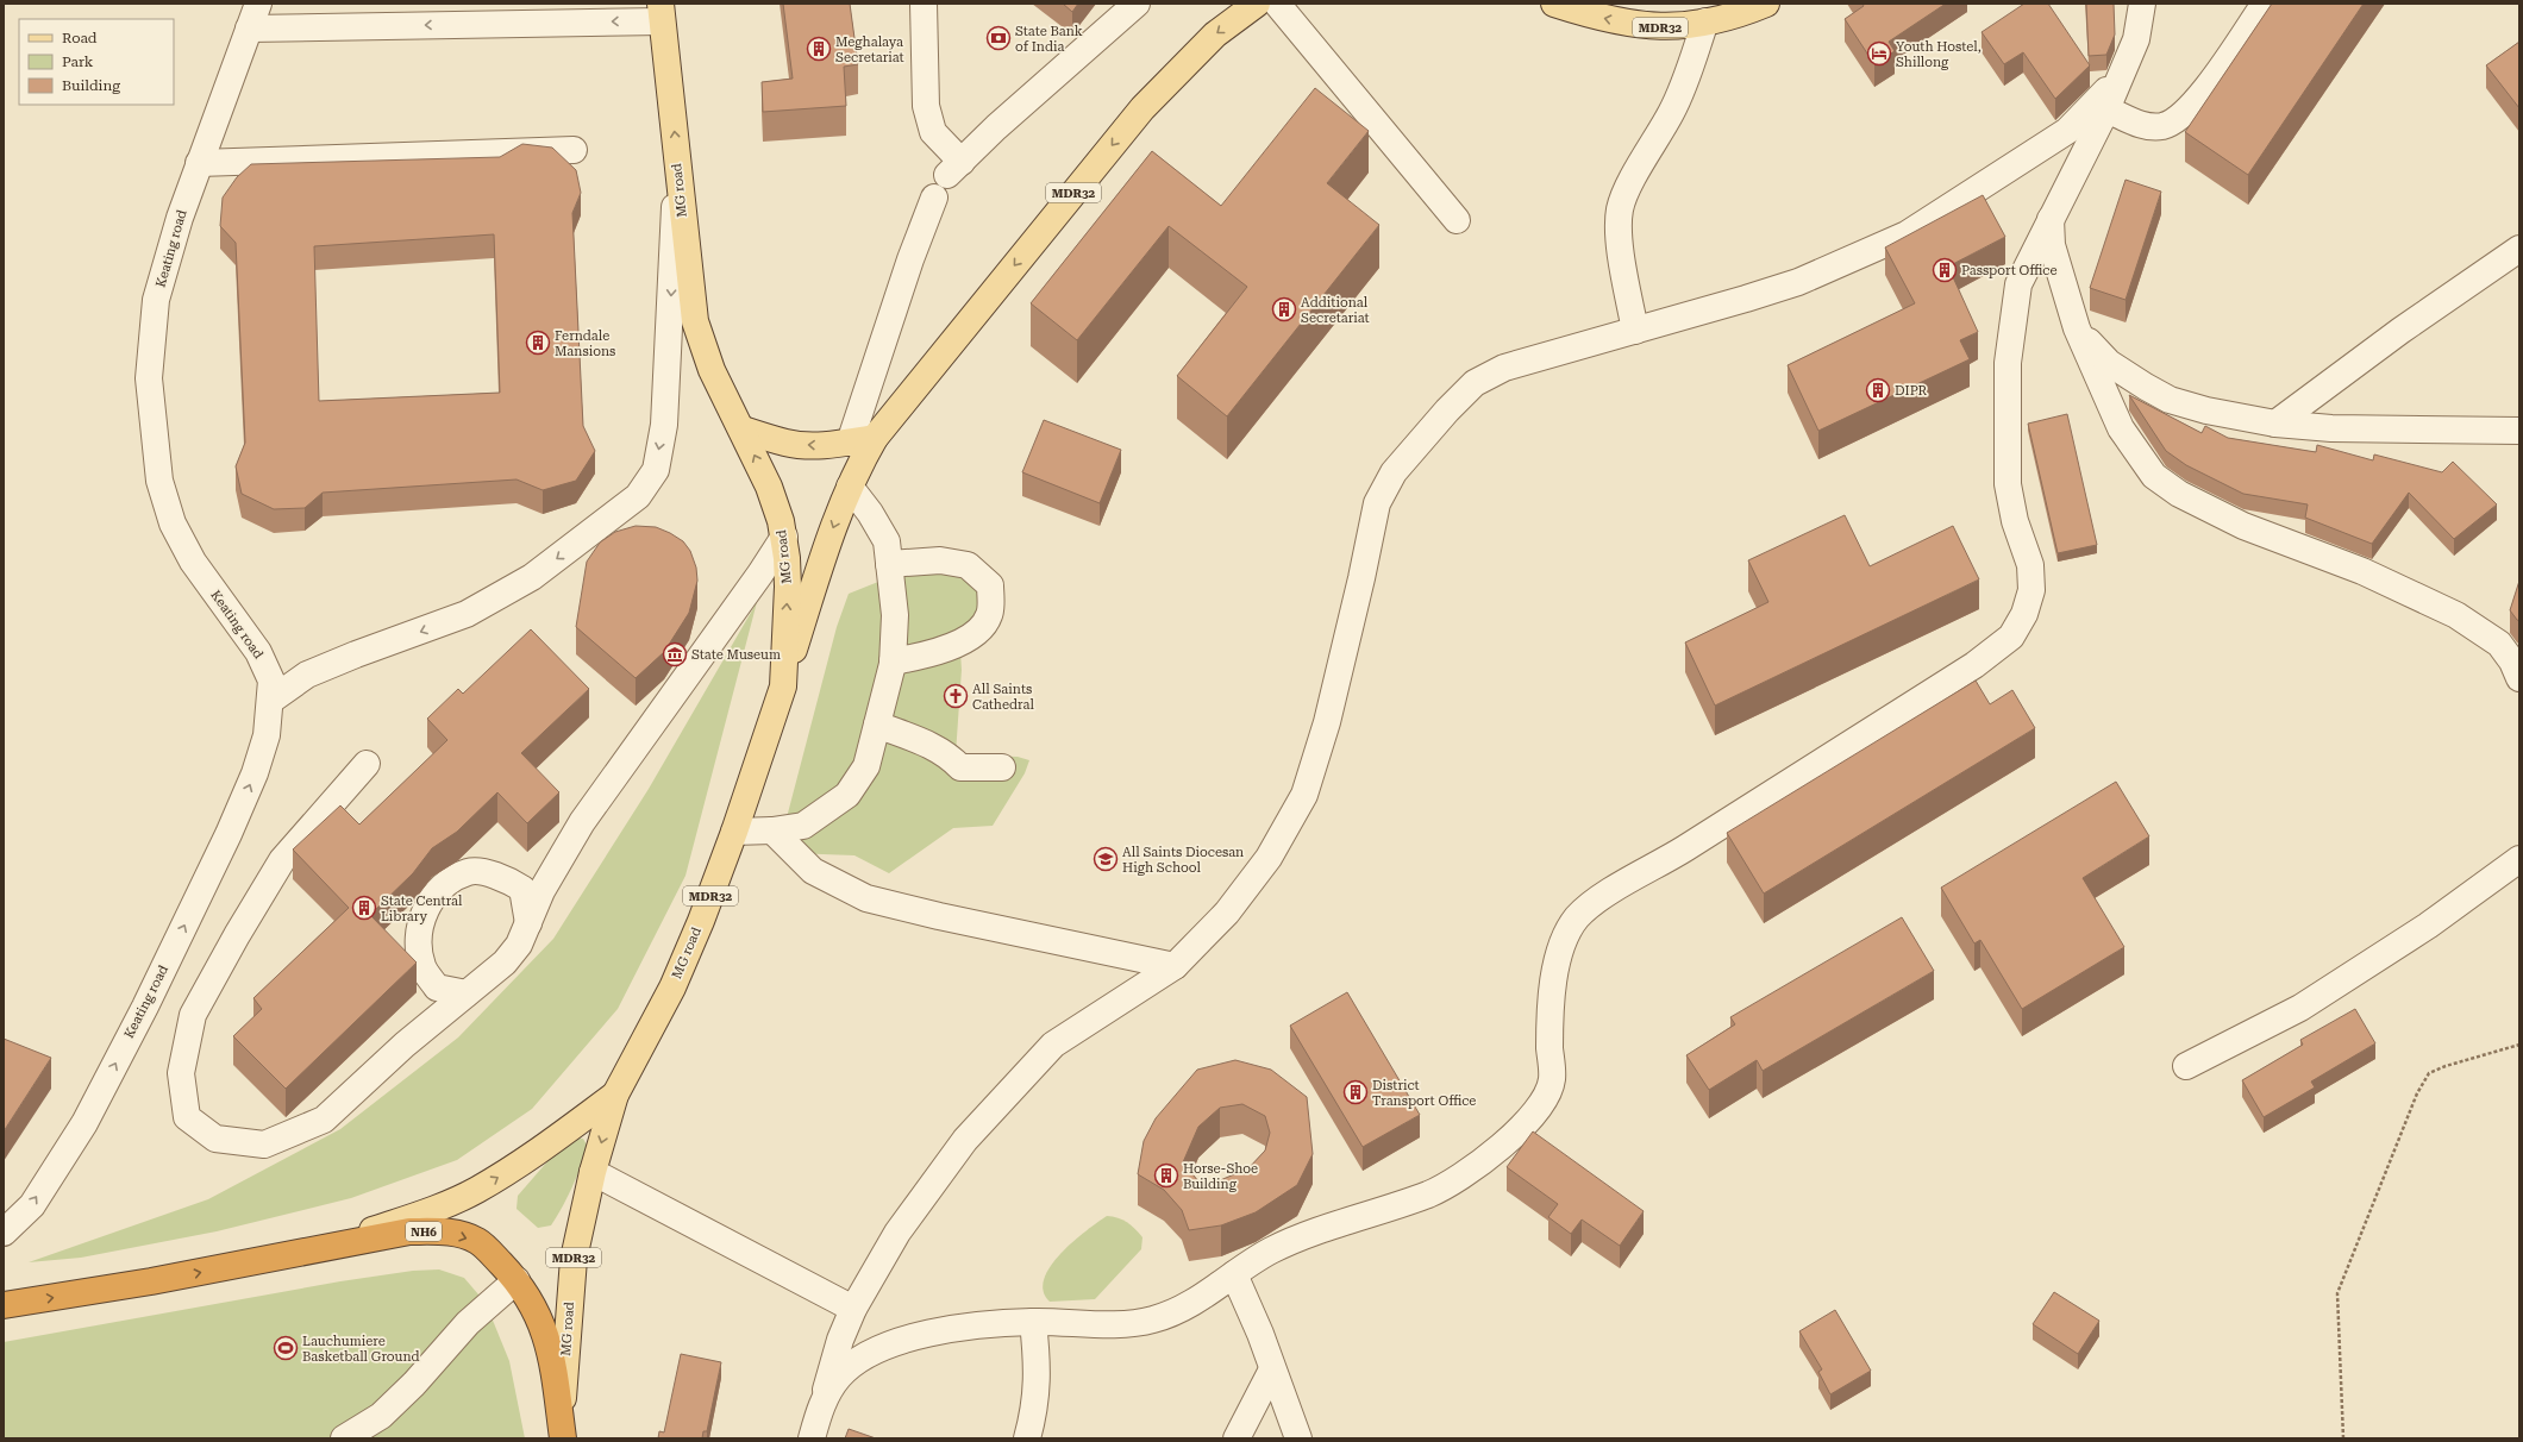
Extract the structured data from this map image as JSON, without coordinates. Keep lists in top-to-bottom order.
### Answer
{
  "streets": {
    "highway": ["NH6"],
    "main road": ["MDR32", "MG road"],
    "street": ["Keating road"]
  },
  "crossings": [
    ["MDR32", "MG road"],
    ["MG road", "NH6"]
  ],
  "one_way": ["Keating road"],
  "places": {
    "bank": ["State Bank of India"],
    "building": [
      "Meghalaya Secretariat",
      "Passport Office",
      "Additional Secretariat",
      "Ferndale Mansions",
      "DIPR",
      "State Central Library",
      "District Transport Office",
      "Horse-Shoe Building"
    ],
    "hotel": ["Youth Hostel, Shillong"],
    "museum": ["State Museum"],
    "church": ["All Saints Cathedral"],
    "school or university": ["All Saints Diocesan High School"],
    "sports": ["Lauchumiere Basketball Ground"]
  },
  "legend": ["Road", "Park", "Building"]
}
